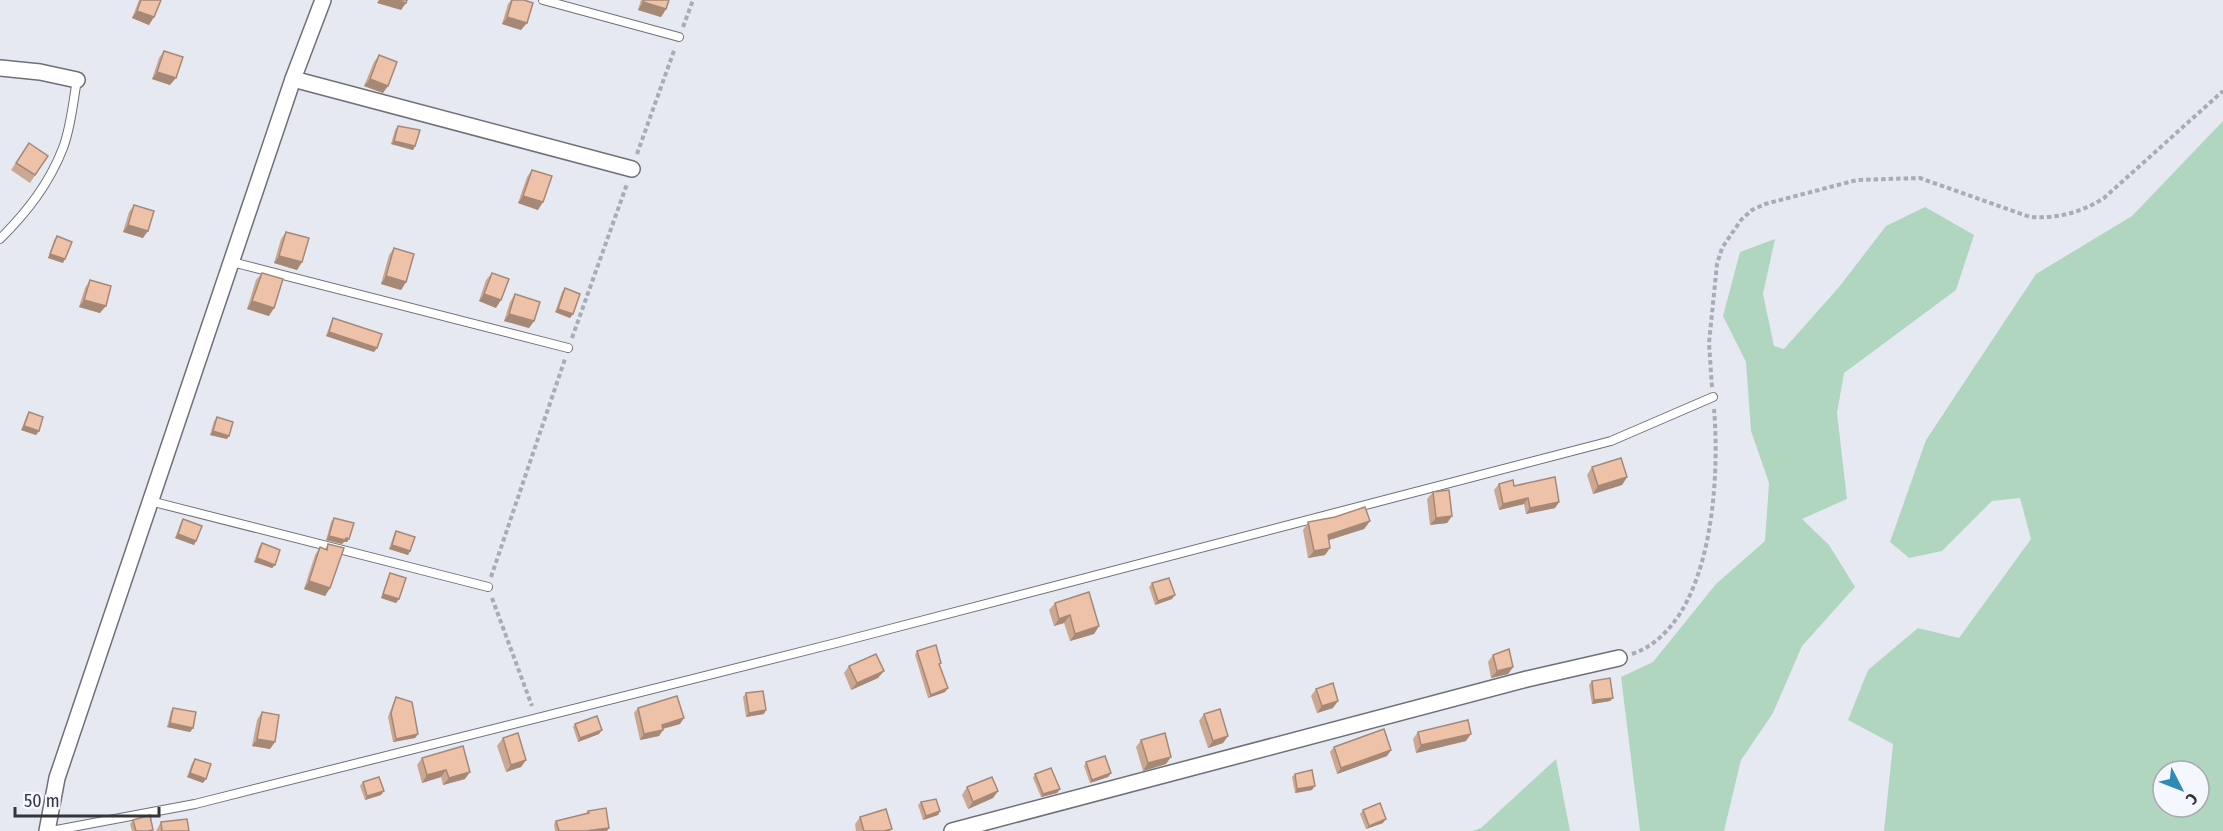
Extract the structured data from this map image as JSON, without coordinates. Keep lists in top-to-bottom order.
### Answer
{
  "scale_bar": "50 m",
  "north": "bottom right"
}
